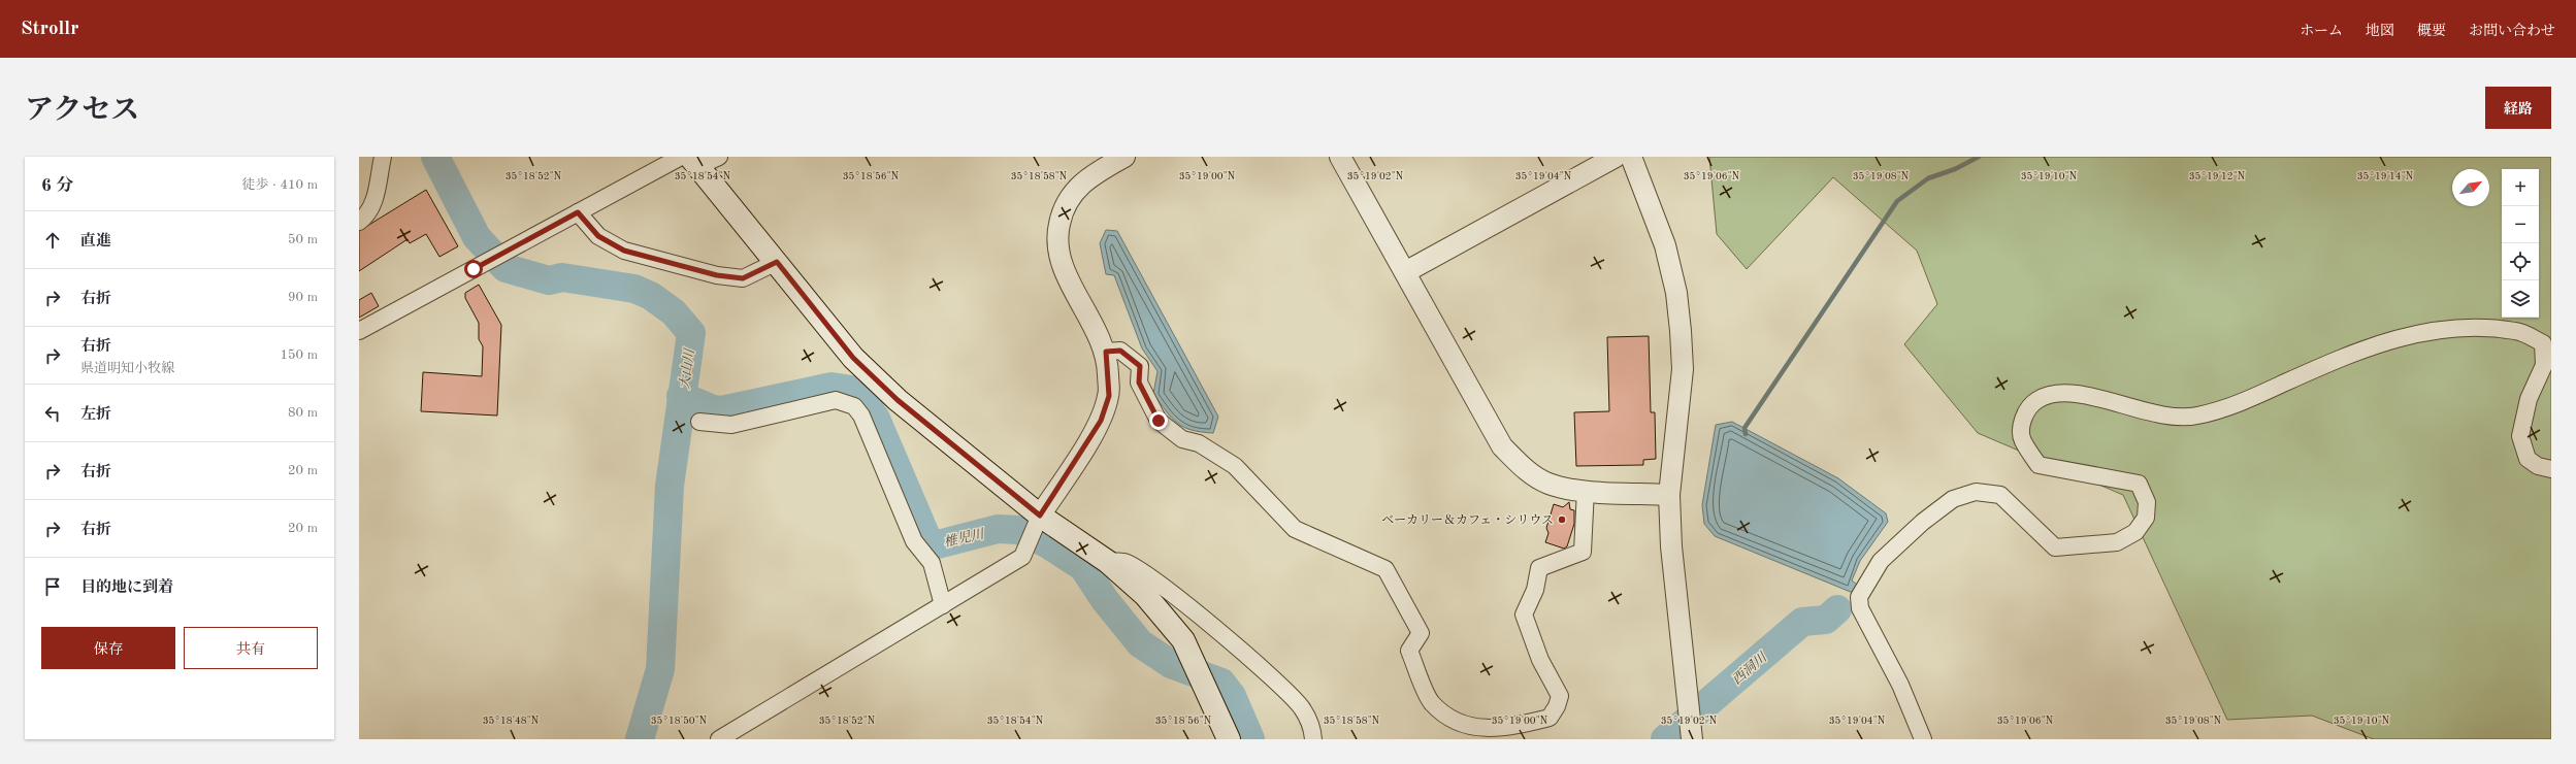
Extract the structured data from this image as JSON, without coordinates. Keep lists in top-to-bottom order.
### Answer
{
  "water": ["大山川", "椎児川", "西洞川"],
  "places": ["ベーカリー＆カフェ・シリウス"],
  "north": "top right",
  "page": {
    "header": "Strollr",
    "nav": [
      "ホーム",
      "地図",
      "概要",
      "お問い合わせ"
    ],
    "title": "アクセス",
    "buttons": [
      "経路",
      ["保存", "共有"]
    ],
    "heading": ["6 分", "徒歩 · 410 m"],
    "map_buttons": ["+", "−"],
    "list": [
      ["直進", "50 m"],
      ["右折", "90 m"],
      ["右折", "県道明知小牧線", "150 m"],
      ["左折", "80 m"],
      ["右折", "20 m"],
      ["右折", "20 m"],
      "目的地に到着"
    ]
  },
  "coordinates": [
    "35°18'52\"N",
    "35°18'54\"N",
    "35°18'56\"N",
    "35°18'58\"N",
    "35°19'00\"N",
    "35°19'02\"N",
    "35°19'04\"N",
    "35°19'06\"N",
    "35°19'08\"N",
    "35°19'10\"N",
    "35°19'12\"N",
    "35°19'14\"N",
    "35°18'48\"N",
    "35°18'50\"N"
  ]
}
